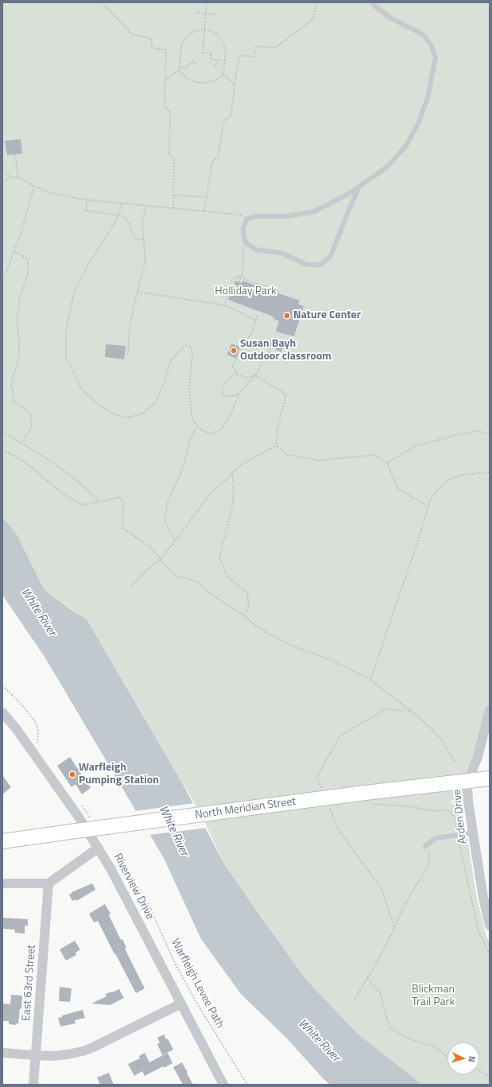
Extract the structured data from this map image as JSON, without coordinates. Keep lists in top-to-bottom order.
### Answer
{
  "streets": {
    "main road": ["North Meridian Street"],
    "street": ["Arden Drive", "Riverview Drive", "East 63rd Street"],
    "path": ["Warfleigh Levee Path"]
  },
  "crossings": [
    ["North Meridian Street", "Arden Drive"]
  ],
  "water": ["White River"],
  "parks": ["Holliday Park", "Blickman Trail Park"],
  "places": ["Nature Center", "Susan Bayh Outdoor classroom", "Warfleigh Pumping Station"],
  "north": "right"
}
